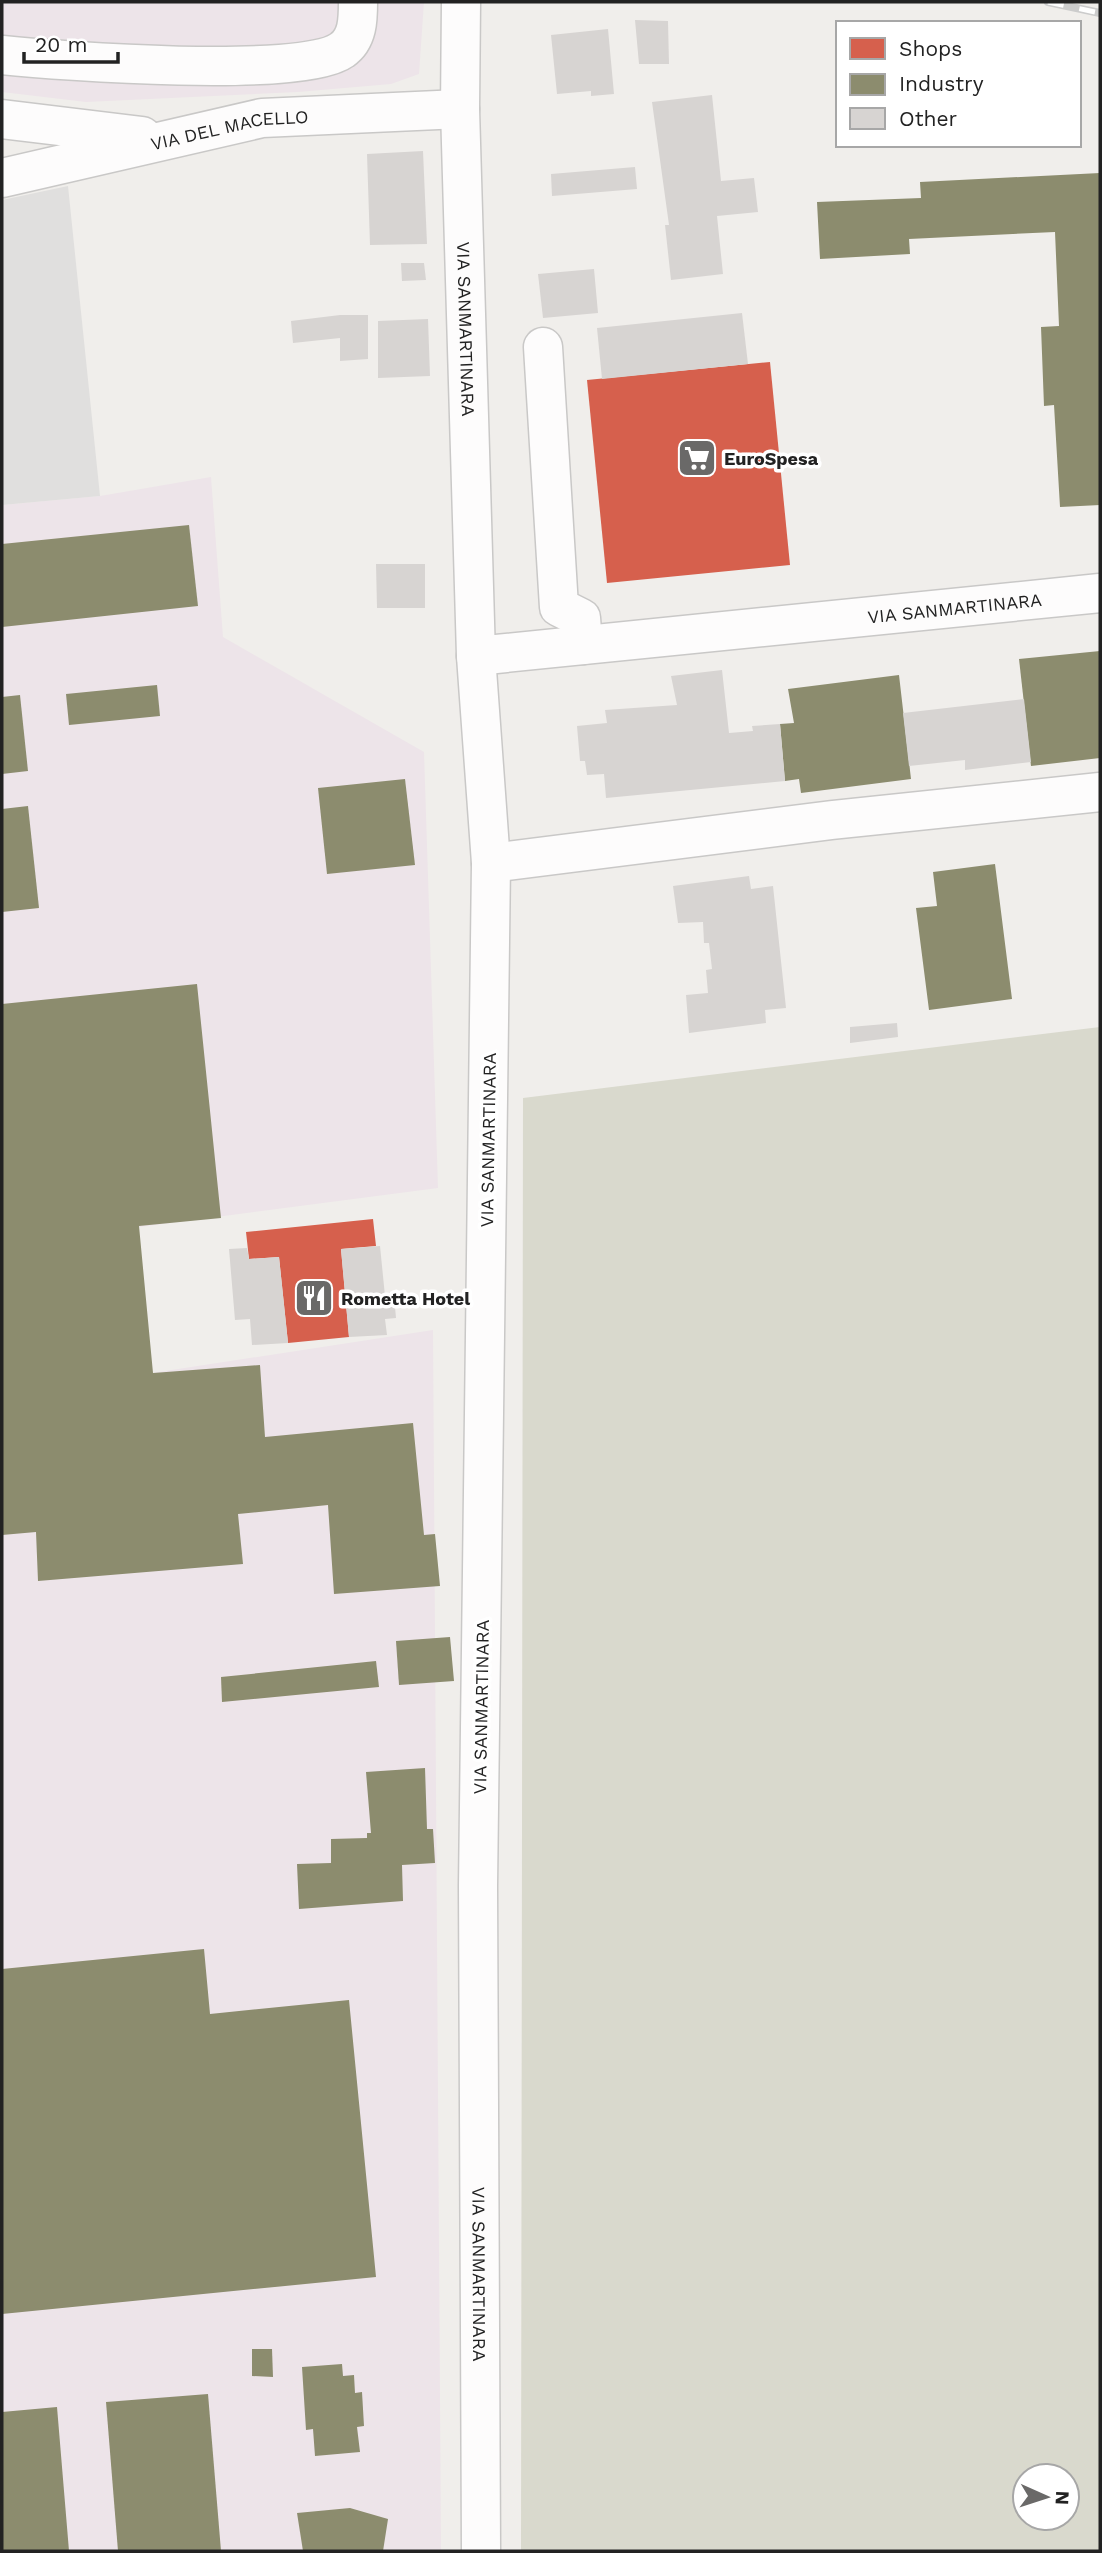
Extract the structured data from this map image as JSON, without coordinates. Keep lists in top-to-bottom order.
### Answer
{
  "streets": {
    "street": ["VIA DEL MACELLO", "VIA SANMARTINARA"]
  },
  "crossings": [
    ["VIA DEL MACELLO", "VIA SANMARTINARA"]
  ],
  "places": {
    "supermarket": ["EuroSpesa"],
    "restaurant": ["Rometta Hotel"]
  },
  "legend": ["Shops", "Industry", "Other"],
  "scale_bar": "20 m",
  "north": "right"
}
